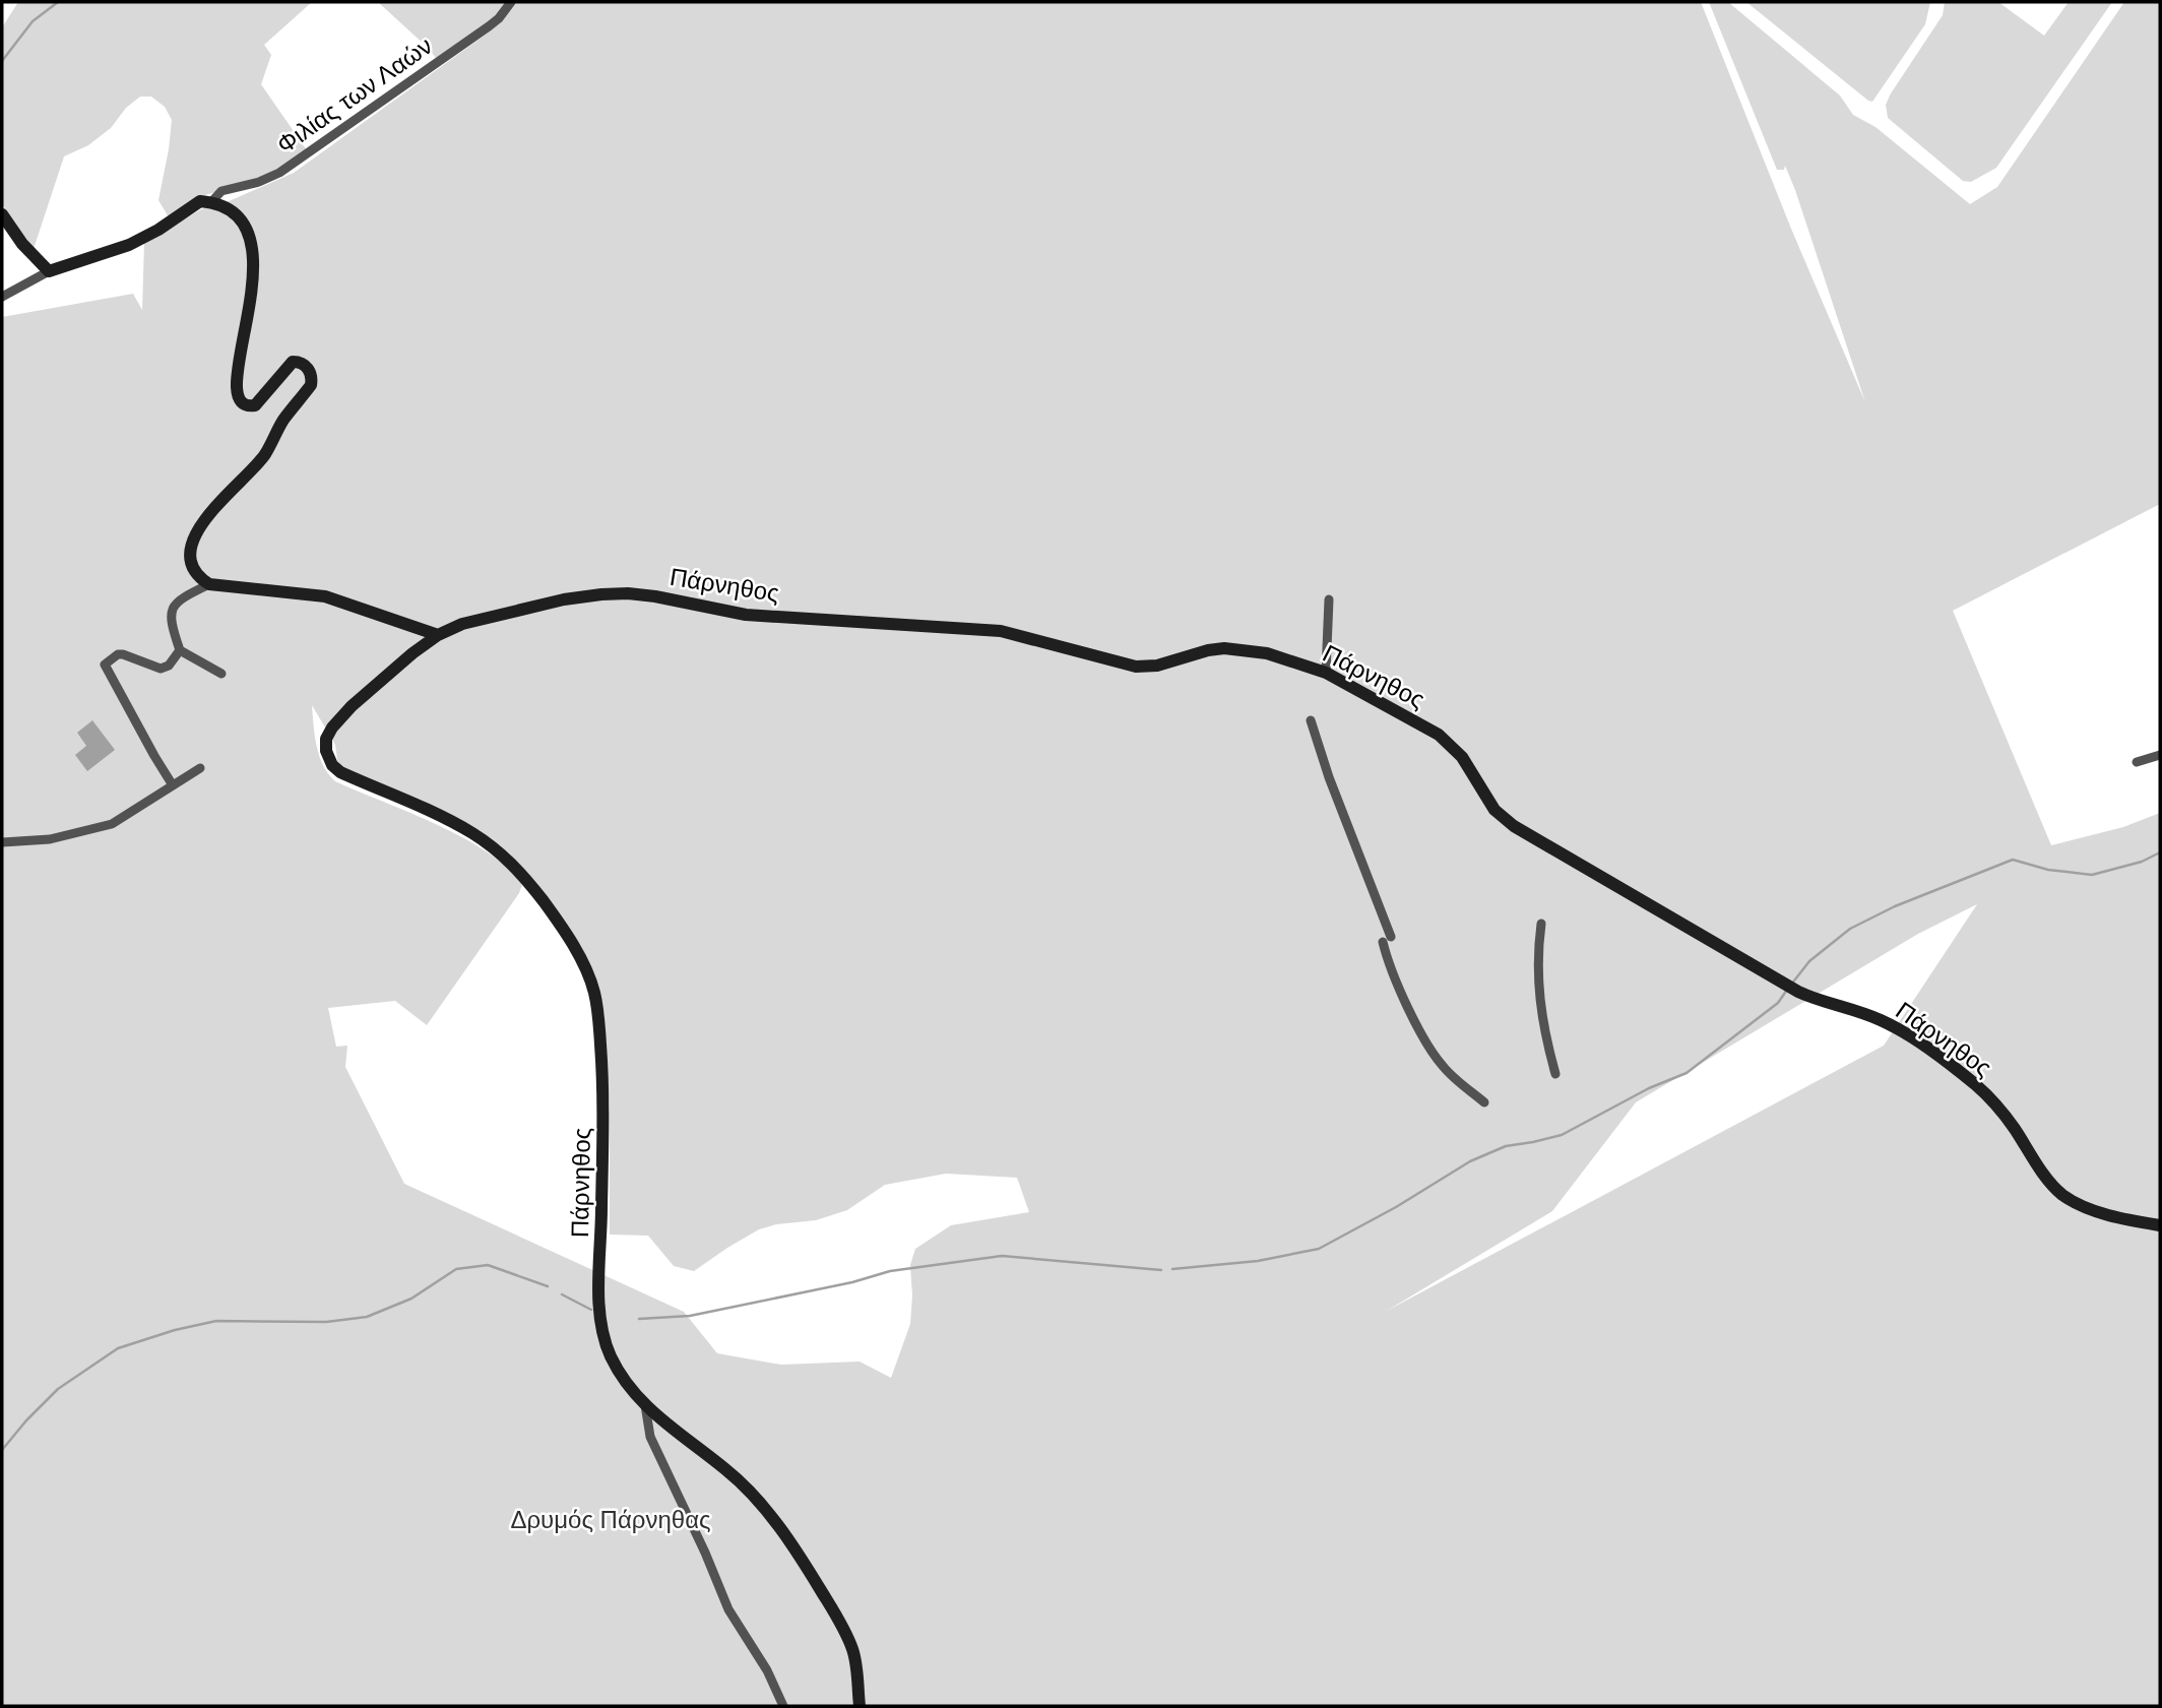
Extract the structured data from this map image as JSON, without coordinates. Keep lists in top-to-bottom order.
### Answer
{
  "streets": {
    "main road": ["Πάρνηθος"],
    "street": ["Φιλίας των Λαών"]
  },
  "parks": ["Δρυμός Πάρνηθας"]
}
